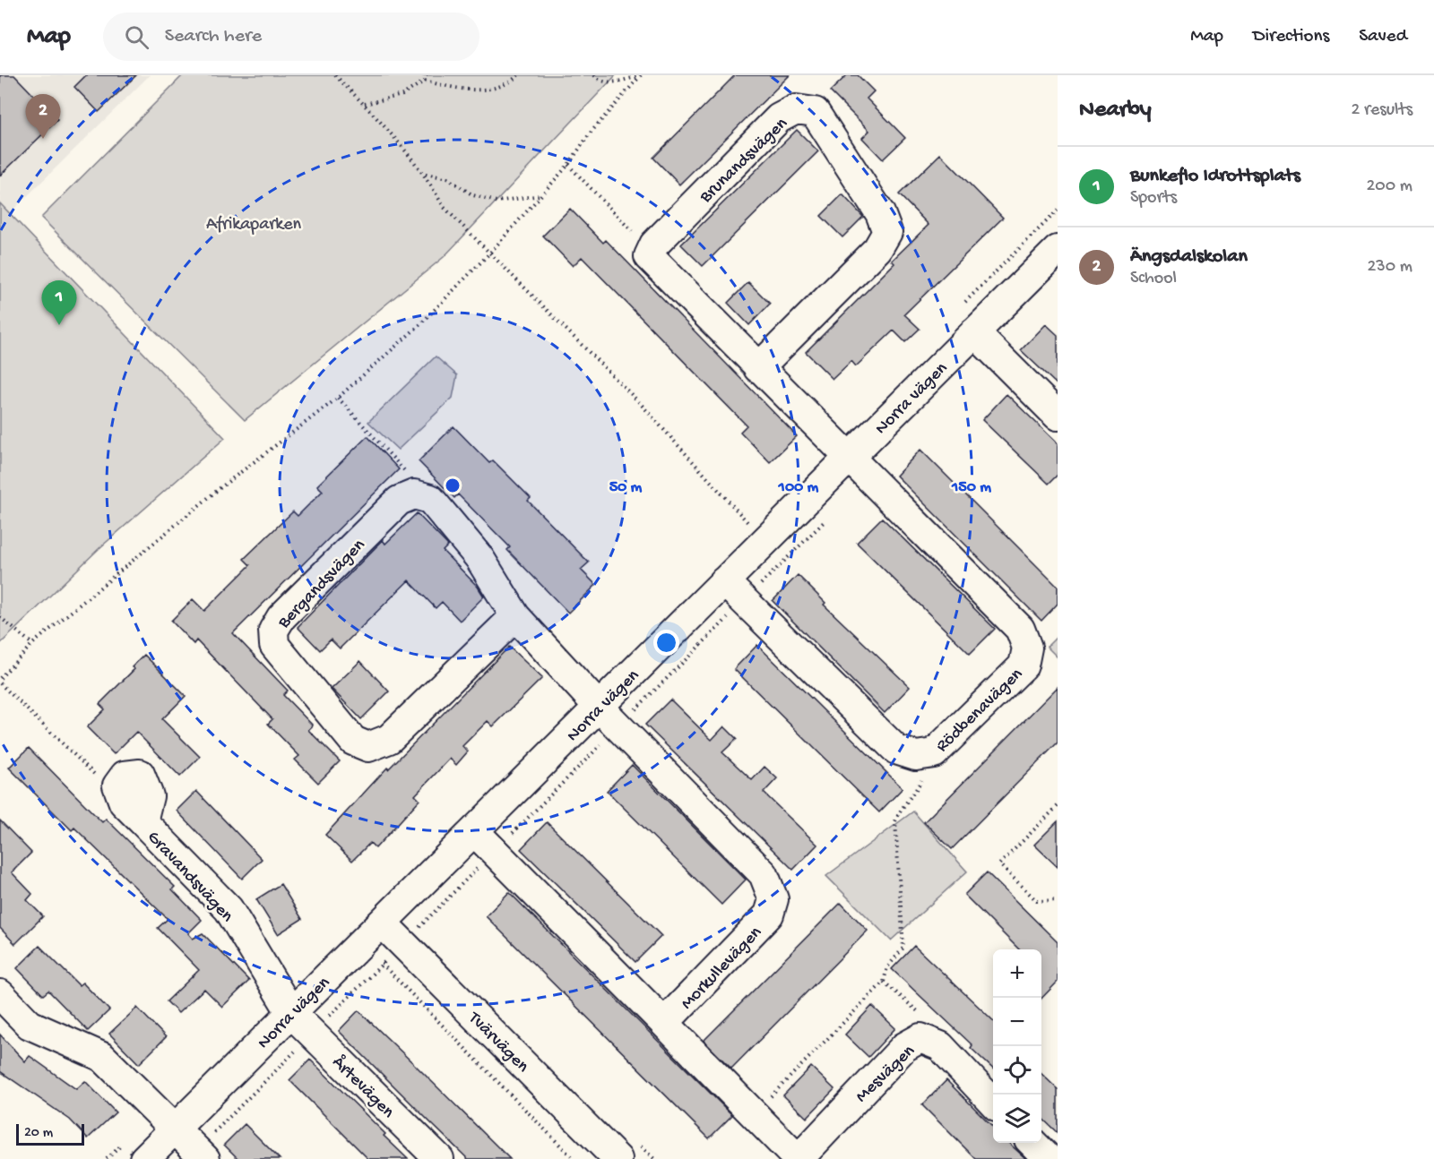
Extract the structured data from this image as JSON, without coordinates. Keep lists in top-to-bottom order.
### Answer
{
  "streets": {
    "street": [
      "Brunandsvägen",
      "Norra vägen",
      "Bergandsvägen",
      "Rödbenavägen",
      "Gravandsvägen",
      "Morkullevägen",
      "Tvärvägen",
      "Mesvägen",
      "Årtevägen"
    ]
  },
  "crossings": [
    ["Norra vägen", "Rödbenavägen"],
    ["Norra vägen", "Gravandsvägen"],
    ["Norra vägen", "Morkullevägen"],
    ["Norra vägen", "Tvärvägen"],
    ["Norra vägen", "Årtevägen"],
    ["Gravandsvägen", "Årtevägen"]
  ],
  "parks": ["Afrikaparken"],
  "scale_bar": "20 m",
  "page": {
    "header": "Map",
    "search": "Search here",
    "nav": ["Map", "Directions", "Saved"],
    "heading": ["Nearby", "2 results"],
    "pins": ["2", "1"],
    "list": [
      {
        "mark": "1",
        "name": "Bunkeflo Idrottsplats",
        "note": "Sports",
        "value": "200 m"
      },
      {
        "mark": "2",
        "name": "Ängsdalskolan",
        "note": "School",
        "value": "230 m"
      }
    ],
    "map_buttons": ["+", "−"],
    "scale": "20 m"
  },
  "rings": ["50 m", "100 m", "150 m"]
}
